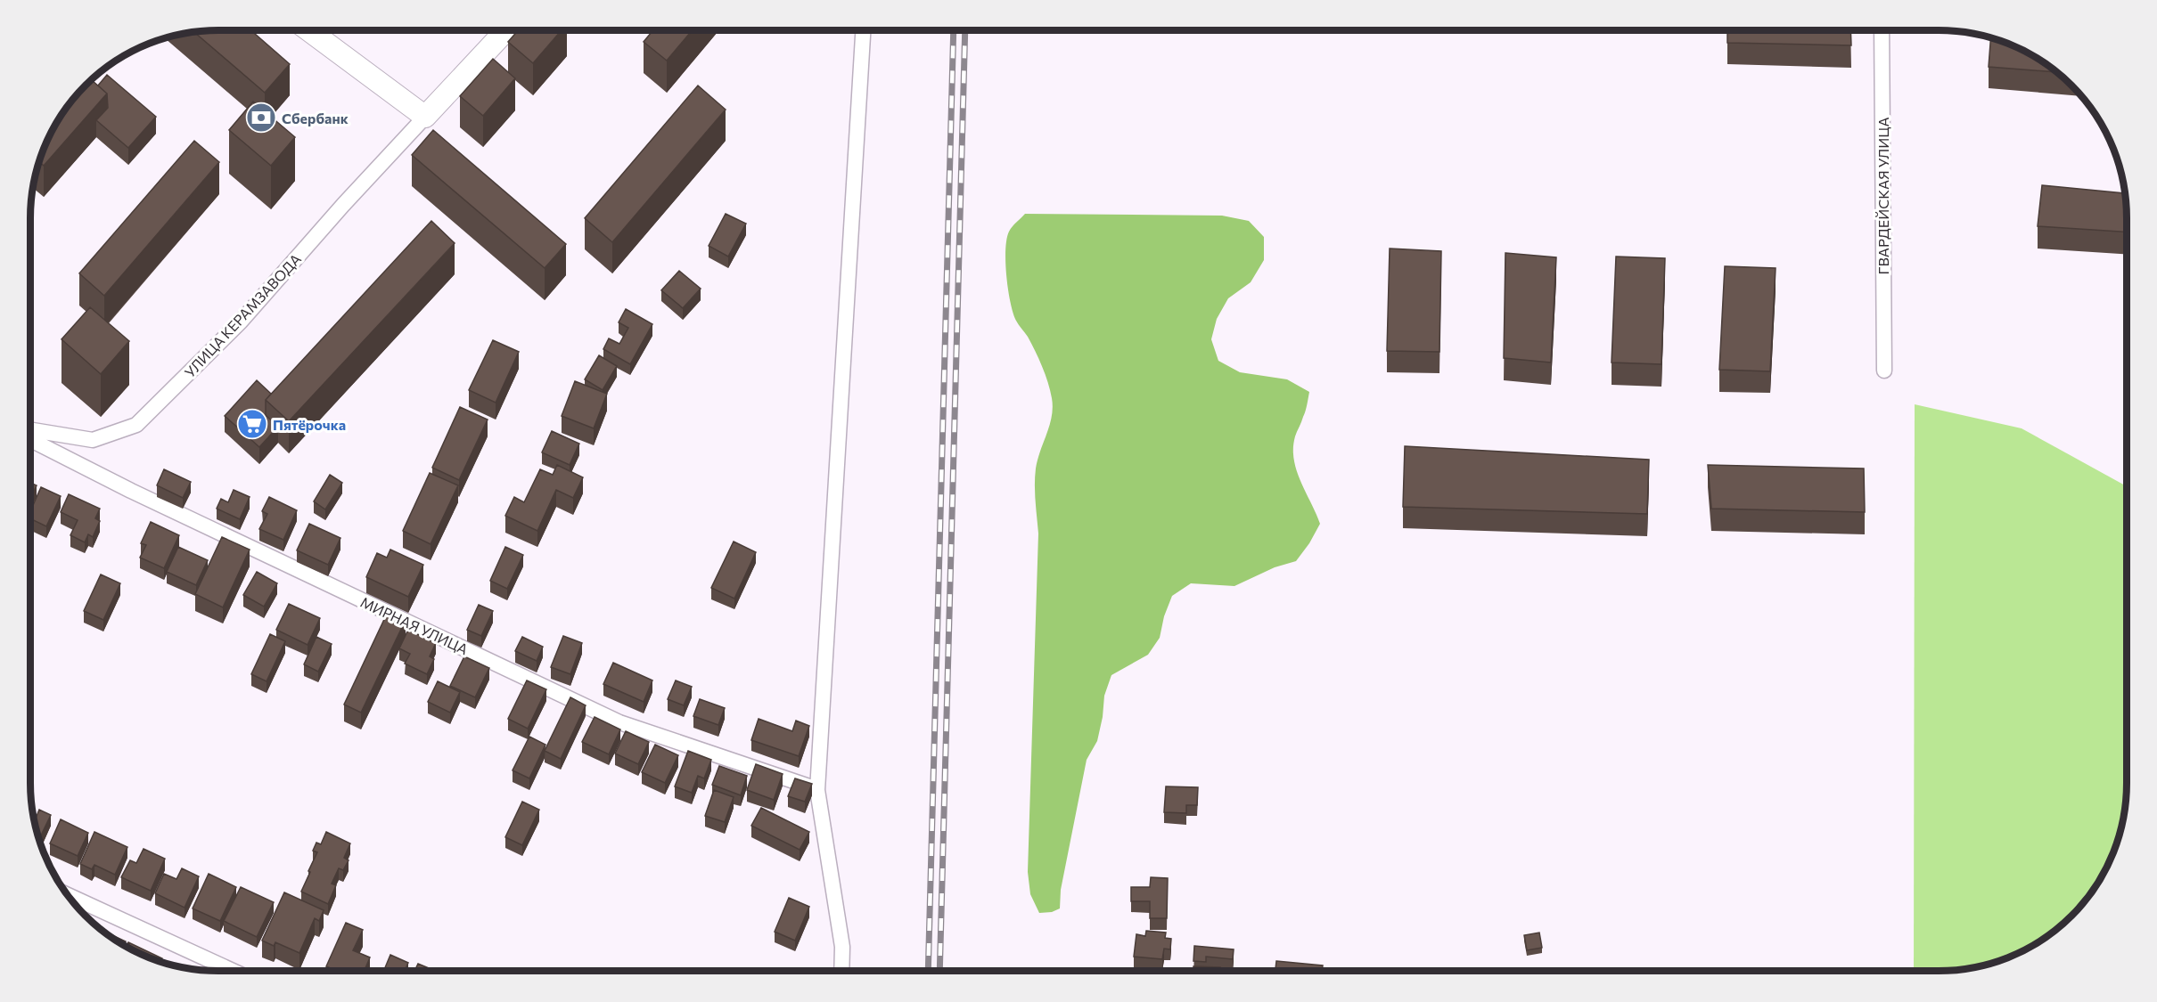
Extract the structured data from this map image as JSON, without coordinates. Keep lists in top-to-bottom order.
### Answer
{
  "streets": {
    "street": ["ГВАРДЕЙСКАЯ УЛИЦА", "УЛИЦА КЕРАМЗАВОДА", "МИРНАЯ УЛИЦА"]
  },
  "places": {
    "bank": ["Сбербанк"],
    "supermarket": ["Пятёрочка"]
  }
}
